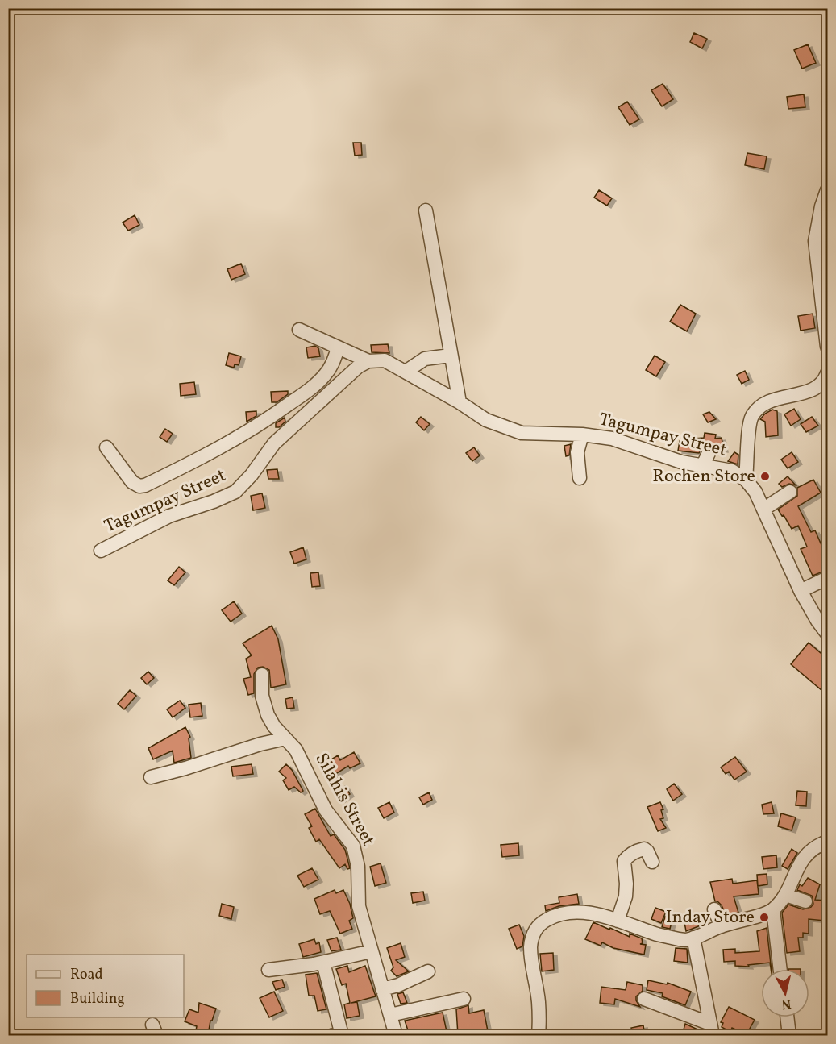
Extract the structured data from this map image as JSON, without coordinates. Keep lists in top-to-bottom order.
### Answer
{
  "streets": {
    "street": ["Tagumpay Street", "Silahis Street"]
  },
  "places": ["Rochen Store", "Inday Store"],
  "legend": ["Road", "Building"],
  "north": "bottom"
}
